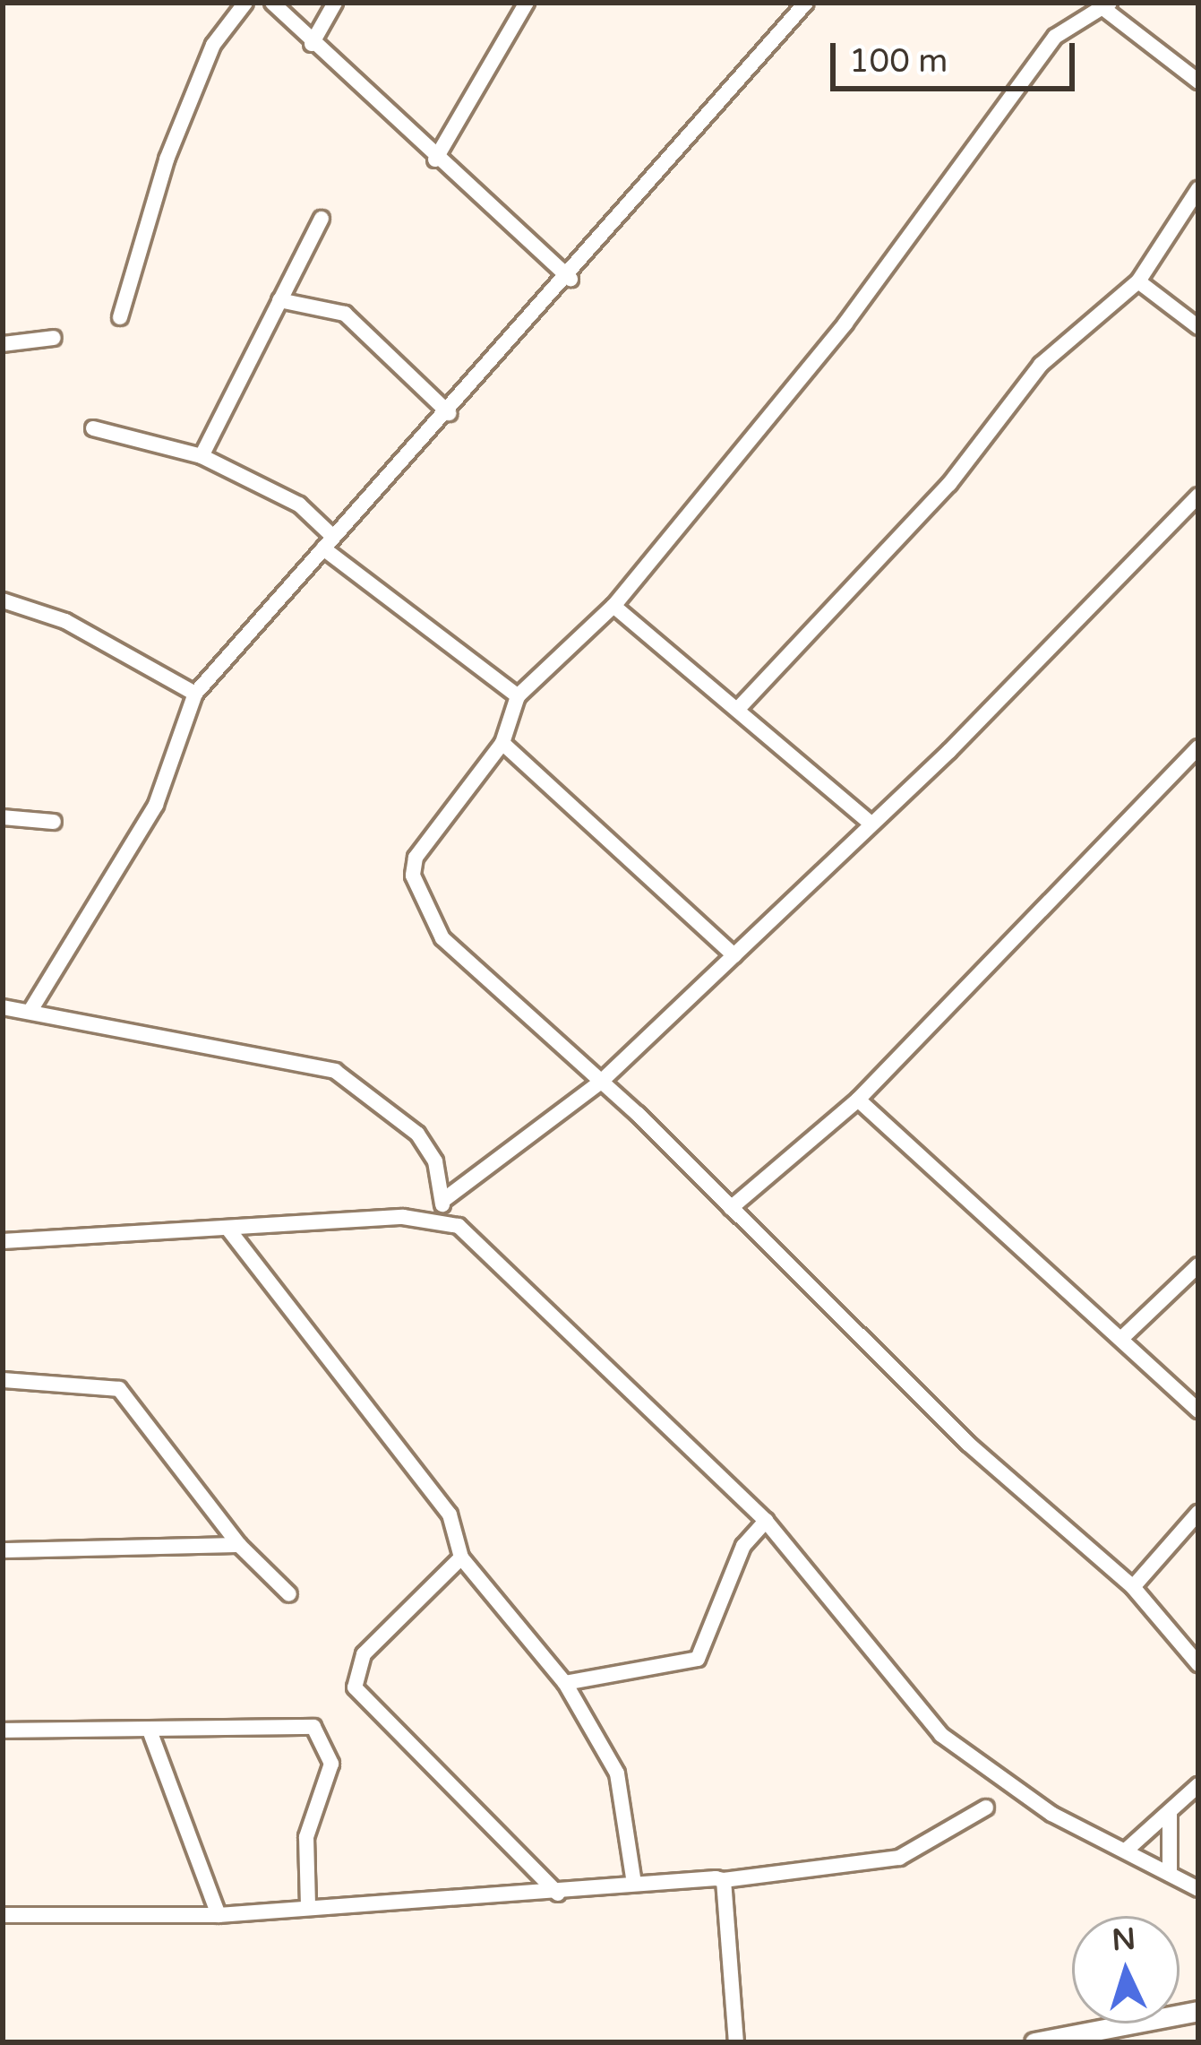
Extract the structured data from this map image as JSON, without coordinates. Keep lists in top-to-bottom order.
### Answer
{
  "scale_bar": "100 m",
  "north": "top"
}
